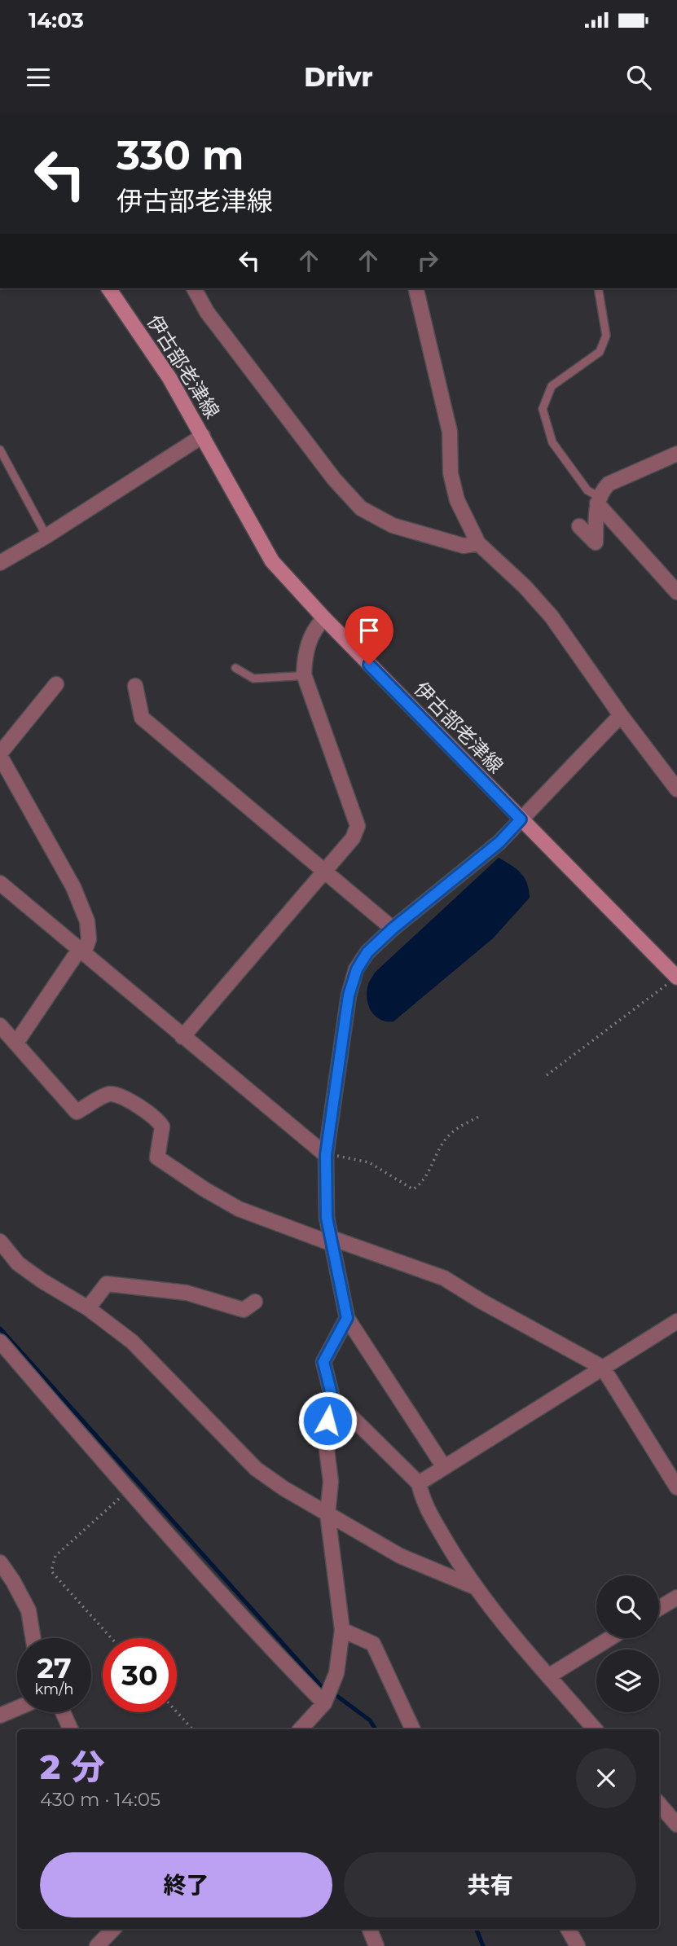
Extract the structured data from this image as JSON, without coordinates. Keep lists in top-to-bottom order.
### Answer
{
  "streets": {
    "main road": ["伊古部老津線"]
  },
  "page": {
    "status": "14:03",
    "header": "Drivr",
    "turn": ["330 m", "伊古部老津線"],
    "speed": "27 km/h",
    "limit": "30",
    "heading": ["2 分", "430 m · 14:05"],
    "buttons": ["終了", "共有"]
  }
}
